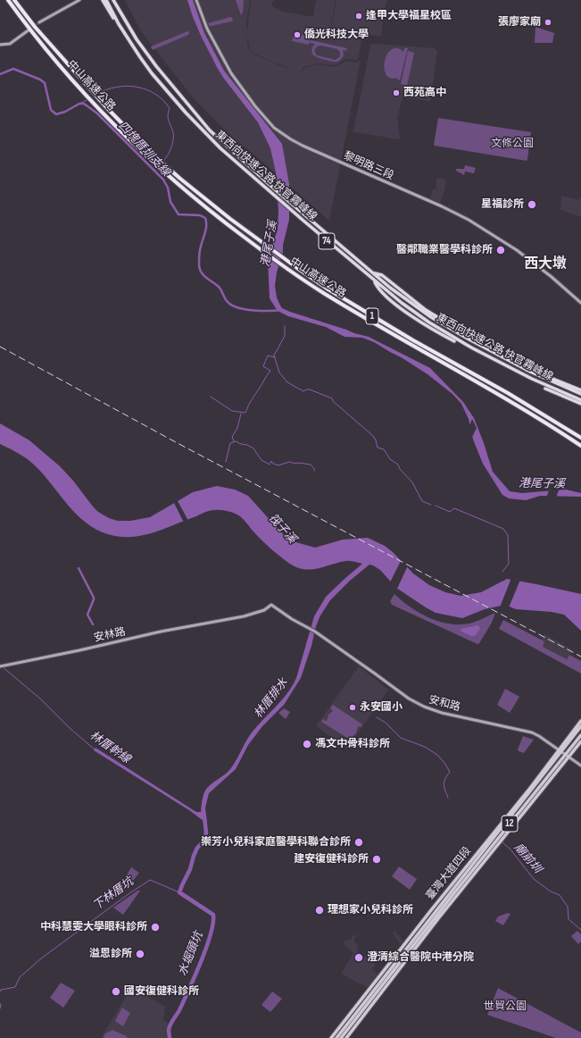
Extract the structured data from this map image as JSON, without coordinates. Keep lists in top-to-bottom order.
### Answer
{
  "streets": {
    "highway": [
      "中山高速公路",
      "東西向快速公路 快官霧峰線",
      "74",
      "1"
    ],
    "main road": [
      "黎明路三段",
      "安林路",
      "安和路",
      "12",
      "臺灣大道四段"
    ]
  },
  "crossings": [
    ["安林路", "安和路"],
    ["安和路", "臺灣大道四段"]
  ],
  "districts": ["西大墩"],
  "water": [
    "四塊厝圳支線",
    "港尾子溪",
    "筏子溪",
    "林厝排水",
    "林厝幹線",
    "廟前圳",
    "下林厝坑",
    "水堀頭坑"
  ],
  "parks": ["文修公園", "世貿公園"],
  "places": [
    "逢甲大學福星校區",
    "張廖家廟",
    "僑光科技大學",
    "西苑高中",
    "星福診所",
    "醫鄰職業醫學科診所",
    "永安國小",
    "馮文中骨科診所",
    "崇芳小兒科家庭醫學科聯合診所",
    "建安復健科診所",
    "理想家小兒科診所",
    "中科慧雯大學眼科診所",
    "溢恩診所",
    "澄清綜合醫院中港分院",
    "國安復健科診所"
  ]
}
